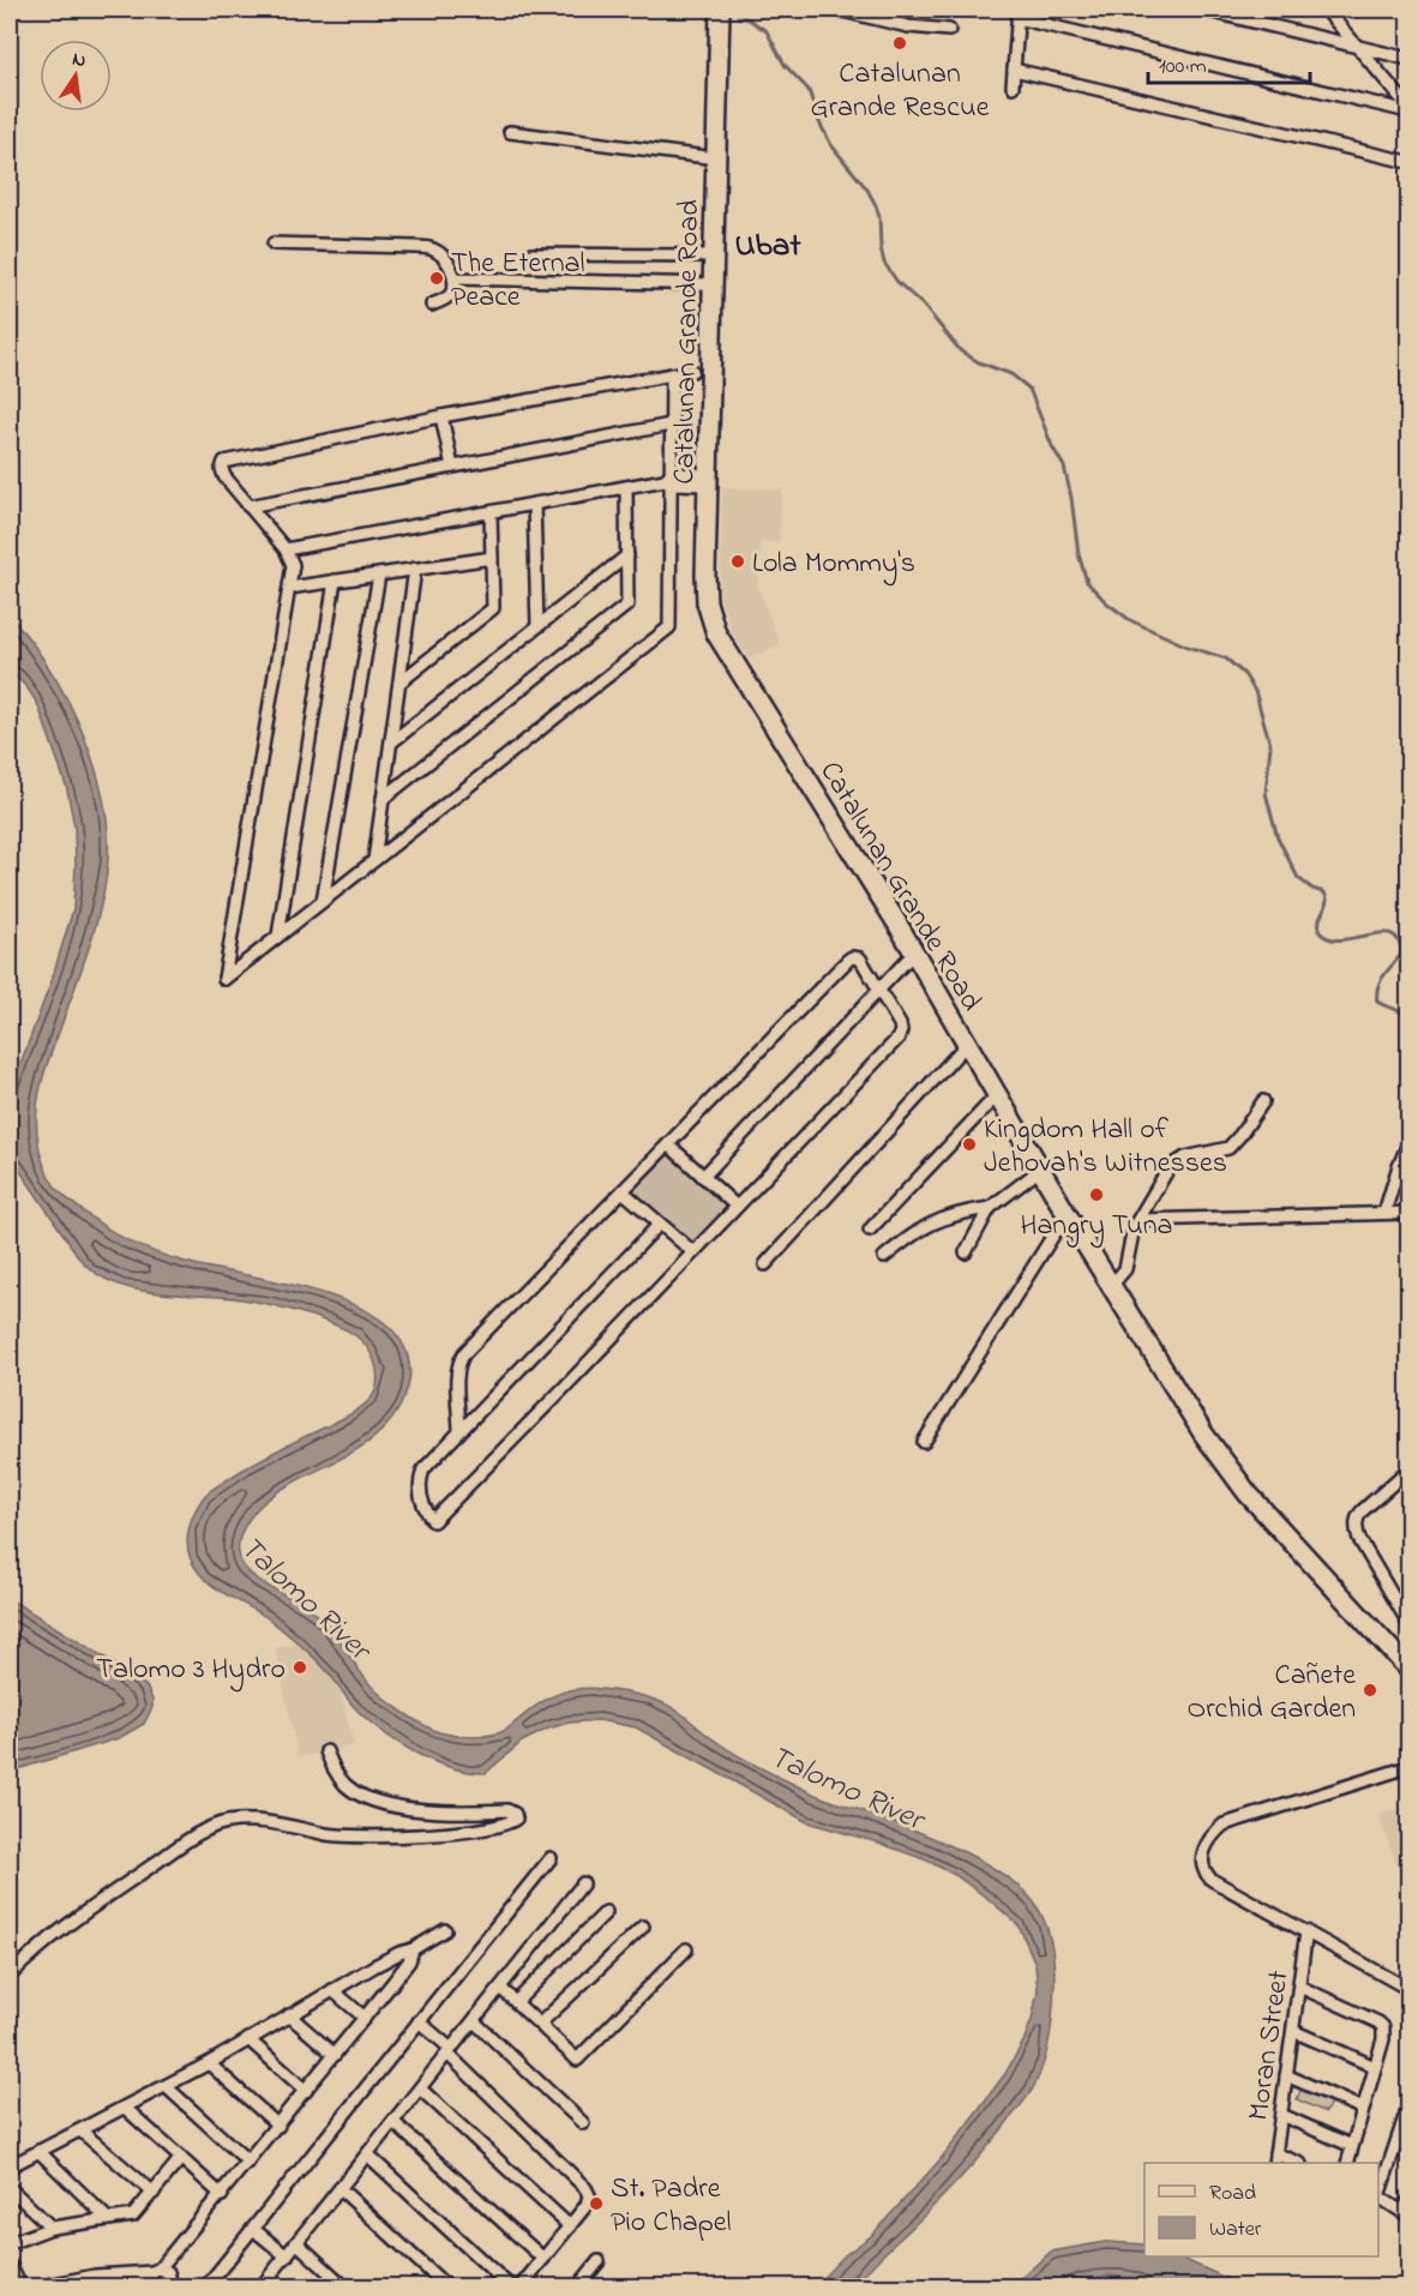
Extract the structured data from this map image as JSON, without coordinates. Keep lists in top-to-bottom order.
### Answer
{
  "streets": {
    "main road": ["Catalunan Grande Road"],
    "street": ["Moran Street"]
  },
  "districts": ["Ubat"],
  "water": ["Talomo River"],
  "places": [
    "Catalunan Grande Rescue",
    "The Eternal Peace",
    "Lola Mommy's",
    "Kingdom Hall of Jehovah's Witnesses",
    "Hangry Tuna",
    "Talomo 3 Hydro",
    "Cañete Orchid Garden",
    "St. Padre Pio Chapel"
  ],
  "legend": ["Road", "Water"],
  "scale_bar": "100 m",
  "north": "top"
}
